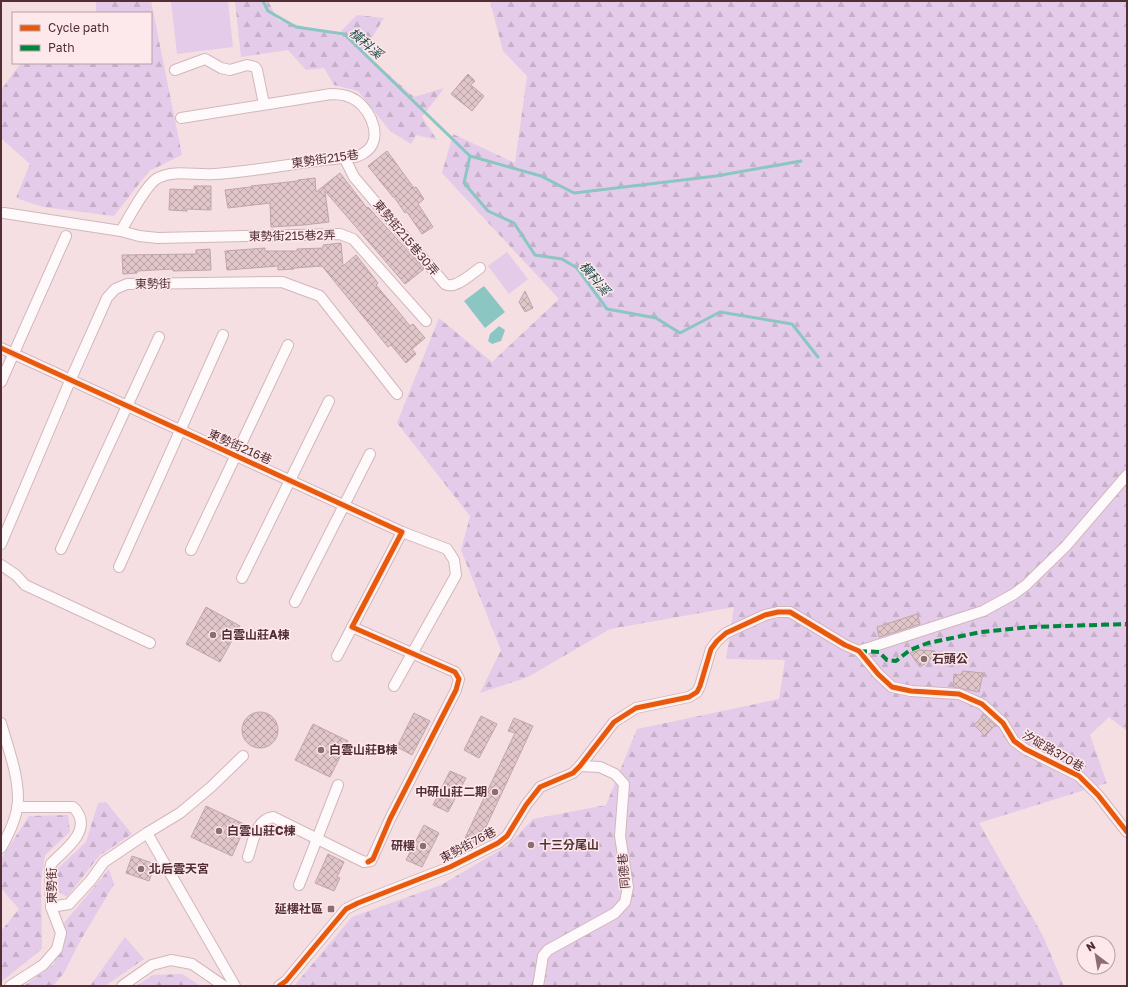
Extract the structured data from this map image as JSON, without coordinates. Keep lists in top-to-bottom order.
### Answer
{
  "streets": {
    "street": [
      "東勢街215巷",
      "東勢街215巷2弄",
      "東勢街215巷30弄",
      "東勢街",
      "東勢街216巷",
      "汐碇路370巷",
      "東勢街76巷",
      "同德巷"
    ]
  },
  "crossings": [
    ["東勢街215巷", "東勢街215巷2弄"],
    ["東勢街215巷", "東勢街215巷30弄"],
    ["東勢街", "東勢街216巷"],
    ["汐碇路370巷", "東勢街76巷"],
    ["東勢街76巷", "同德巷"]
  ],
  "water": ["橫科溪"],
  "places": {
    "other": [
      "白雲山莊A棟",
      "石頭公",
      "白雲山莊B棟",
      "中研山莊二期",
      "白雲山莊C棟",
      "十三分尾山",
      "研樓",
      "北后雲天宮"
    ],
    "transit": ["延樓社區"]
  },
  "legend": ["Cycle path", "Path"],
  "north": "top left"
}
